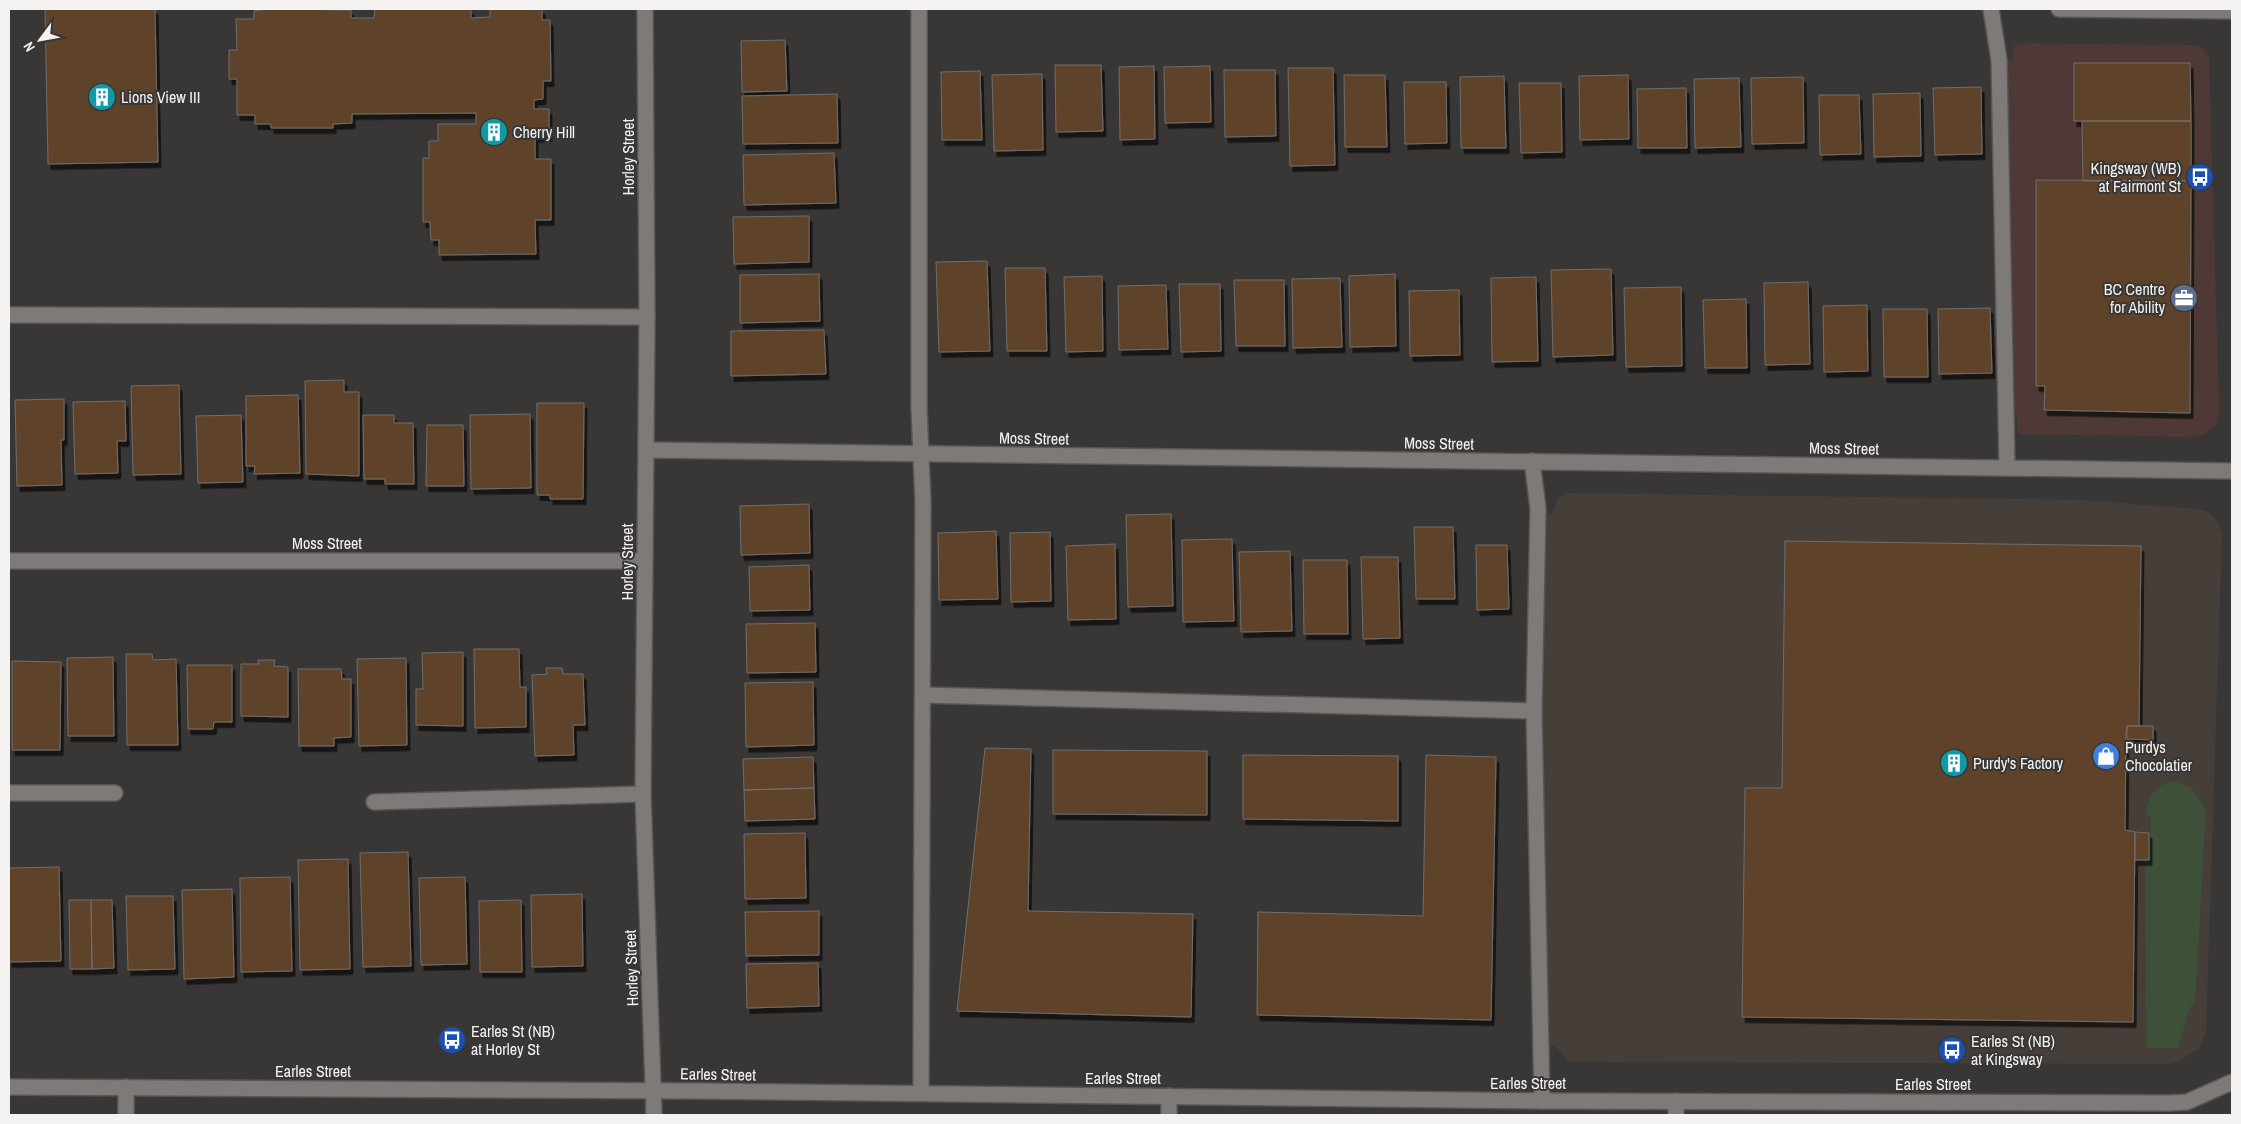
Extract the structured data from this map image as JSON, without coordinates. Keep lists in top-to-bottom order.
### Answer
{
  "streets": {
    "street": ["Horley Street", "Moss Street", "Earles Street"]
  },
  "crossings": [
    ["Horley Street", "Moss Street"],
    ["Horley Street", "Earles Street"]
  ],
  "places": {
    "building": ["Lions View III", "Cherry Hill", "Purdy's Factory"],
    "bus stop": ["Kingsway (WB) at Fairmont St", "Earles St (NB) at Horley St", "Earles St (NB) at Kingsway"],
    "office": ["BC Centre for Ability"],
    "shop": ["Purdys Chocolatier"]
  },
  "north": "bottom left"
}
